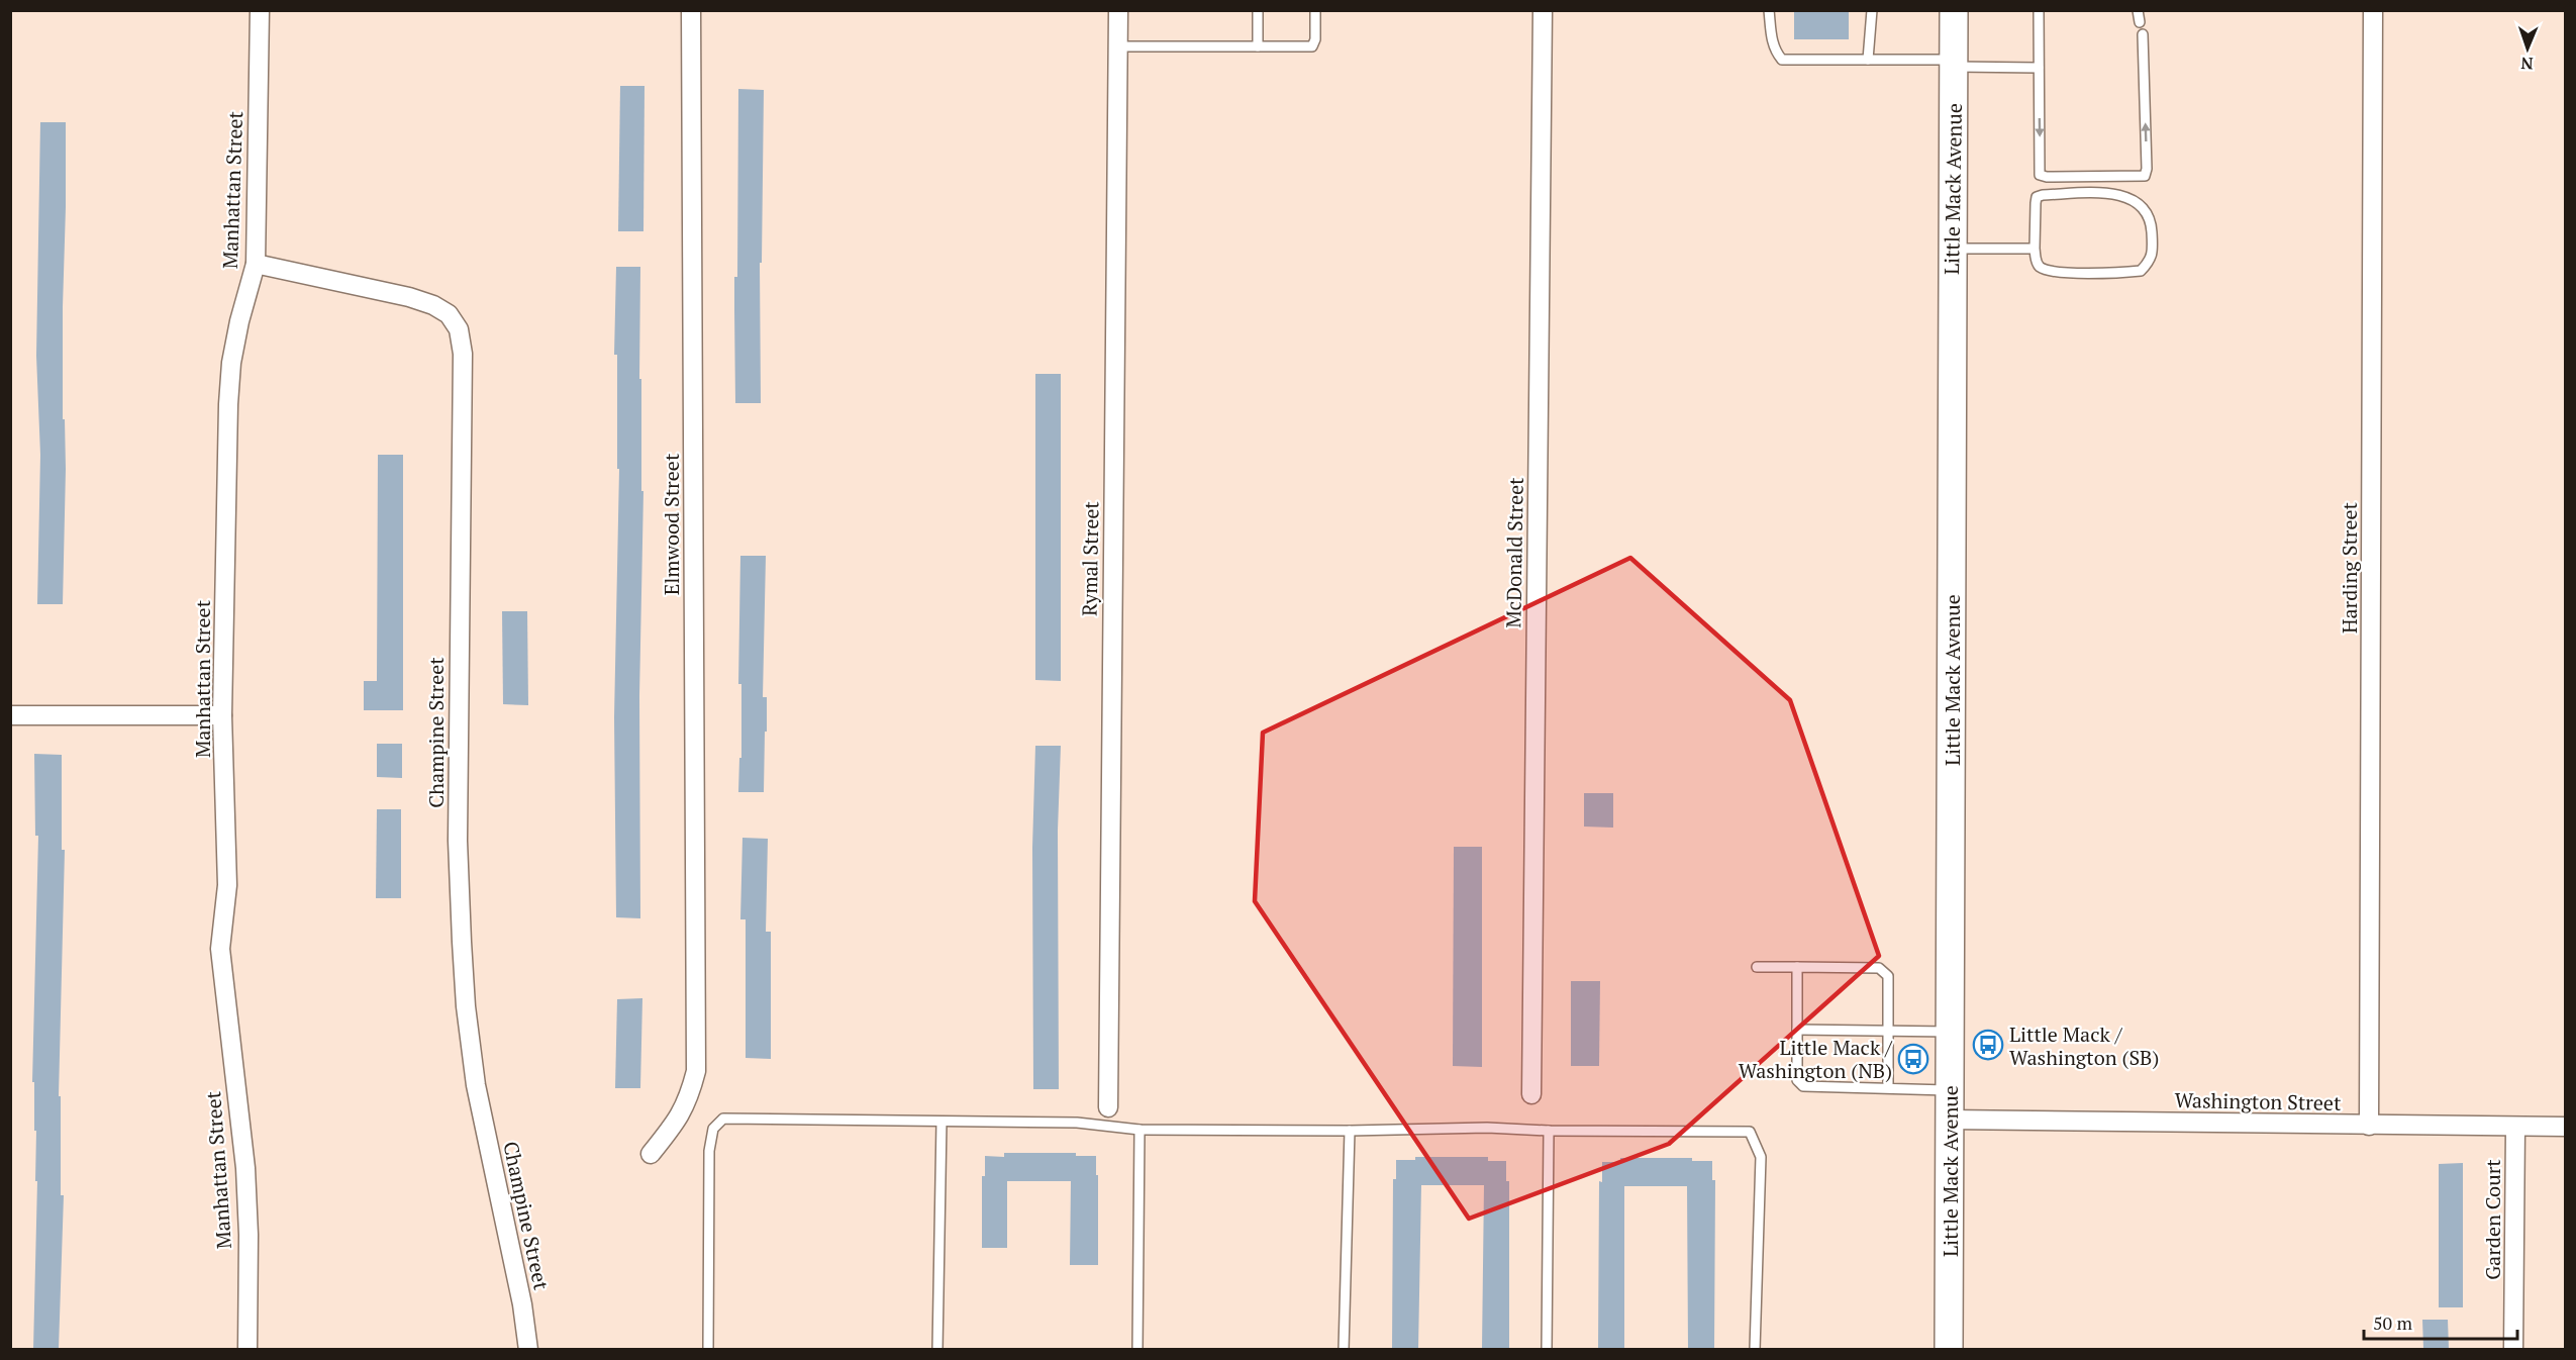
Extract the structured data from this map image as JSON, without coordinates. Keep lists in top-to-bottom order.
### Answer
{
  "streets": {
    "main road": ["Little Mack Avenue"],
    "street": [
      "Manhattan Street",
      "Elmwood Street",
      "McDonald Street",
      "Rymal Street",
      "Harding Street",
      "Champine Street",
      "Washington Street",
      "Garden Court"
    ]
  },
  "crossings": [
    ["Little Mack Avenue", "Washington Street"],
    ["Manhattan Street", "Champine Street"],
    ["Harding Street", "Washington Street"],
    ["Washington Street", "Garden Court"]
  ],
  "places": {
    "bus stop": ["Little Mack / Washington (SB)", "Little Mack / Washington (NB)"]
  },
  "scale_bar": "50 m",
  "north": "bottom"
}
